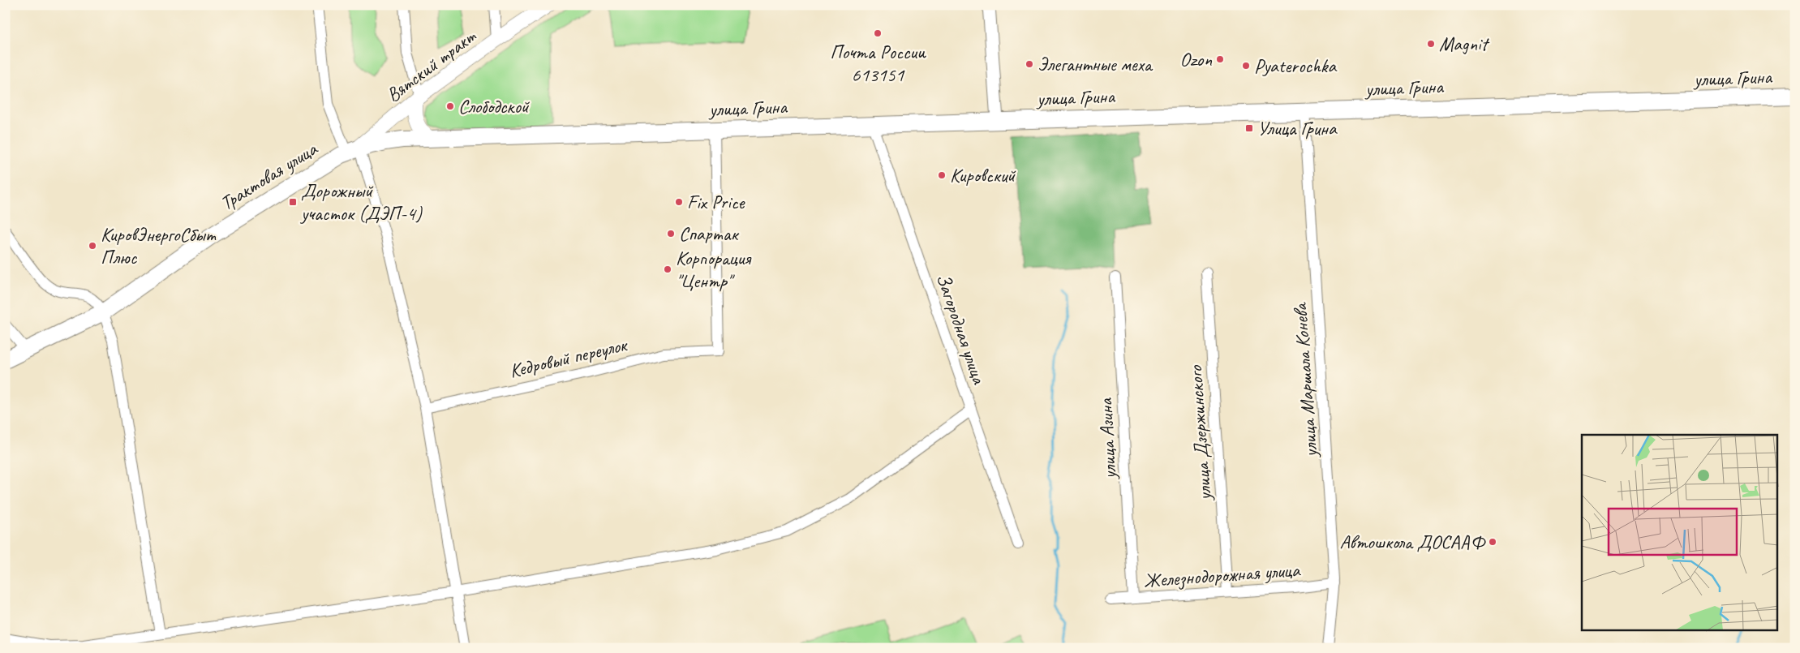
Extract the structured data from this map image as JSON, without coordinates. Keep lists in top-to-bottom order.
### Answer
{
  "streets": {
    "highway": ["улица Грина", "Трактовая улица"],
    "main road": ["Вятский тракт"],
    "street": [
      "Загородная улица",
      "Кедровый переулок",
      "улица Маршала Конева",
      "улица Дзержинского",
      "улица Азина",
      "Железнодорожная улица"
    ]
  },
  "crossings": [
    ["Вятский тракт", "улица Грина"],
    ["Вятский тракт", "Трактовая улица"],
    ["улица Грина", "Трактовая улица"],
    ["улица Грина", "Загородная улица"],
    ["улица Грина", "Кедровый переулок"],
    ["улица Грина", "улица Маршала Конева"],
    ["улица Маршала Конева", "Железнодорожная улица"],
    ["улица Дзержинского", "Железнодорожная улица"],
    ["улица Азина", "Железнодорожная улица"]
  ],
  "places": {
    "other": [
      "Почта России 613151",
      "Magnit",
      "Ozon",
      "Элегантные меха",
      "Pyaterochka",
      "Слободской",
      "Кировский",
      "Fix Price",
      "Спартак",
      "КировЭнергоСбыт Плюс",
      "Корпорация \"Центр\"",
      "Автошкола ДОСААФ"
    ],
    "transit": ["Улица Грина", "Дорожный участок (ДЭП-4)"]
  }
}
